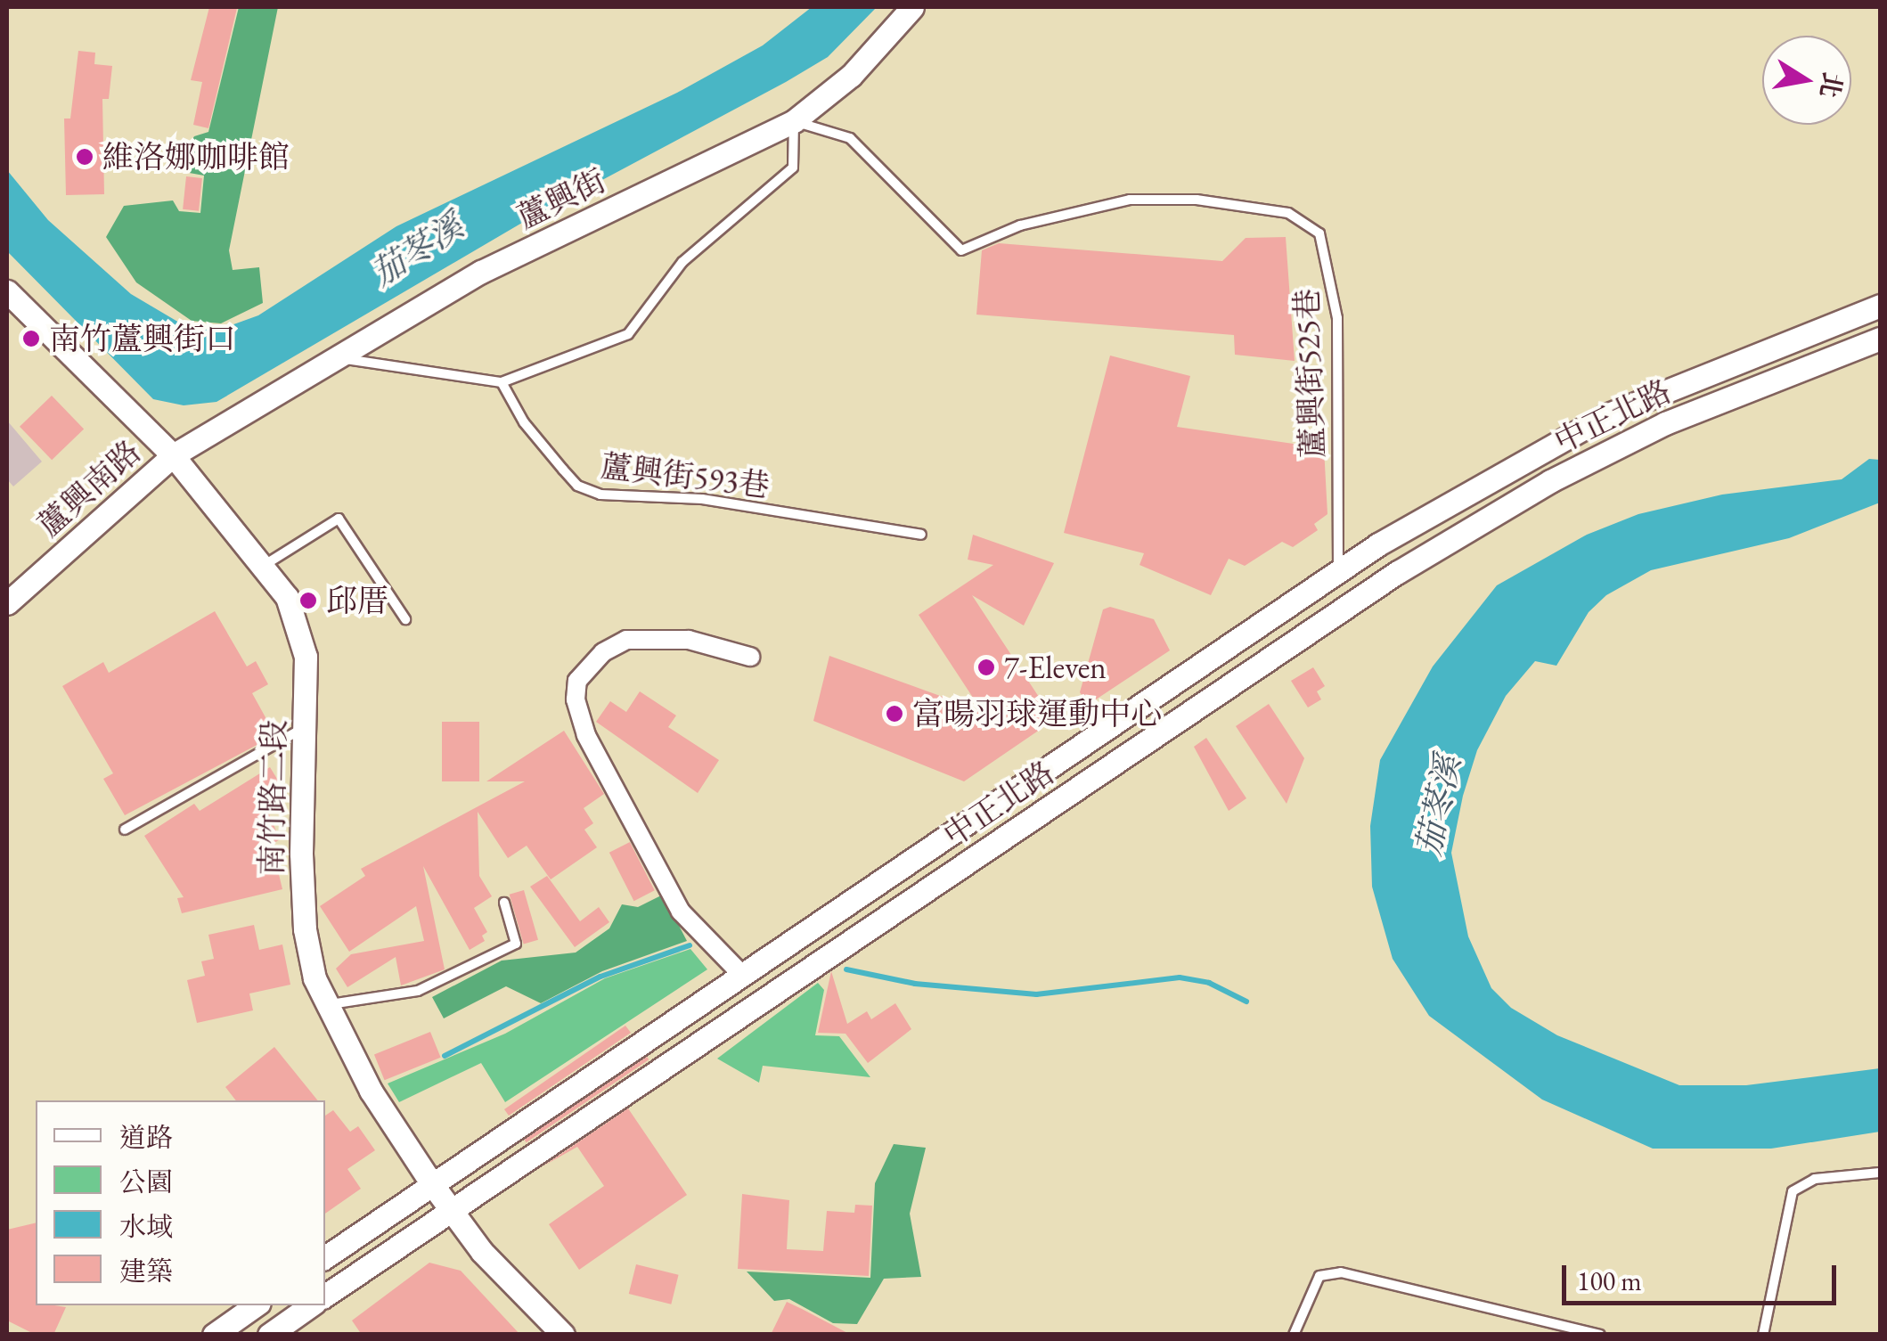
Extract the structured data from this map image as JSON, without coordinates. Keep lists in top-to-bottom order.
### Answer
{
  "streets": {
    "street": [
      "蘆興街",
      "中正北路",
      "蘆興南路",
      "南竹路二段"
    ],
    "lane": ["蘆興街525巷", "蘆興街593巷"]
  },
  "crossings": [
    ["蘆興街", "蘆興街525巷"],
    ["蘆興街", "蘆興南路"],
    ["蘆興街", "南竹路二段"],
    ["蘆興街525巷", "中正北路"],
    ["中正北路", "南竹路二段"],
    ["蘆興南路", "南竹路二段"]
  ],
  "water": ["茄苳溪"],
  "places": [
    "維洛娜咖啡館",
    "南竹蘆興街口",
    "邱厝",
    "7-Eleven",
    "富暘羽球運動中心"
  ],
  "legend": [
    "道路",
    "公園",
    "水域",
    "建築"
  ],
  "scale_bar": "100 m",
  "north": "right"
}
